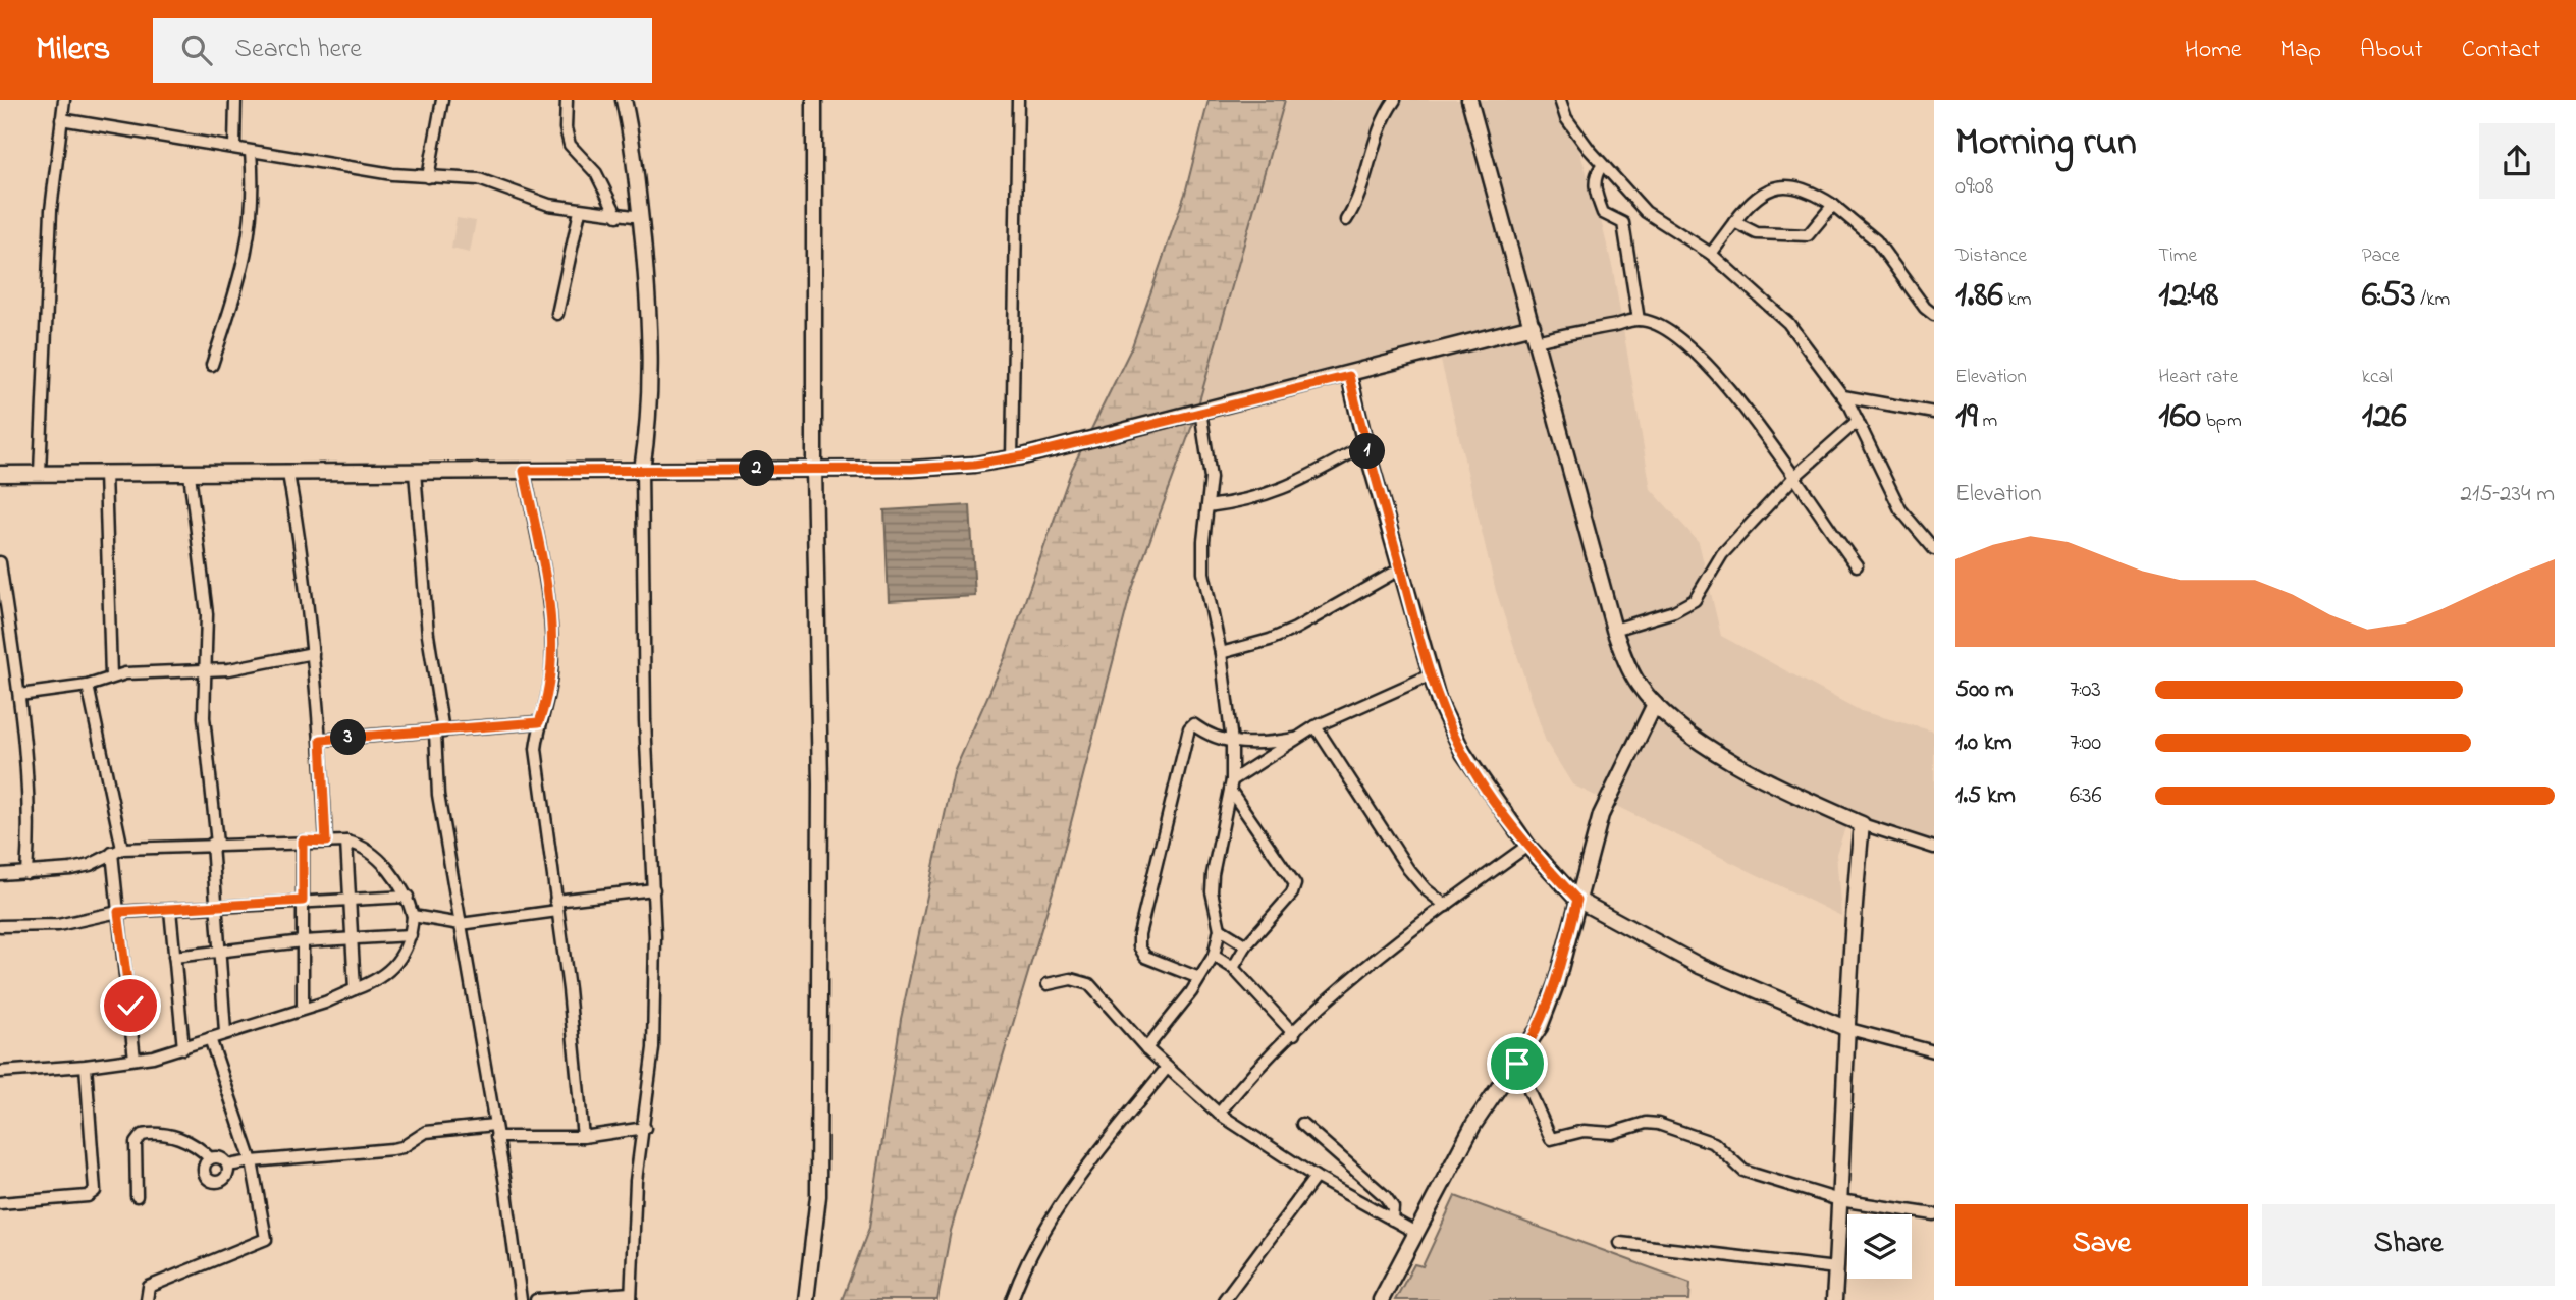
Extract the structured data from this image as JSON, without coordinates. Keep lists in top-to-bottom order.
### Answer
{
  "page": {
    "header": "Milers",
    "search": "Search here",
    "nav": [
      "Home",
      "Map",
      "About",
      "Contact"
    ],
    "heading": ["Morning run", "09:08"],
    "stats": [
      ["Distance", "1.86 km"],
      ["Time", "12:48"],
      ["Pace", "6:53 /km"],
      ["Elevation", "19 m"],
      ["Heart rate", "160 bpm"],
      ["kcal", "126"]
    ],
    "pins": ["1", "2", "3"],
    "chart": ["Elevation", "215–234 m"],
    "list": [
      {
        "name": "500 m",
        "note": "7:03"
      },
      {
        "name": "1.0 km",
        "note": "7:00"
      },
      {
        "name": "1.5 km",
        "note": "6:36"
      }
    ],
    "buttons": ["Save", "Share"]
  }
}
